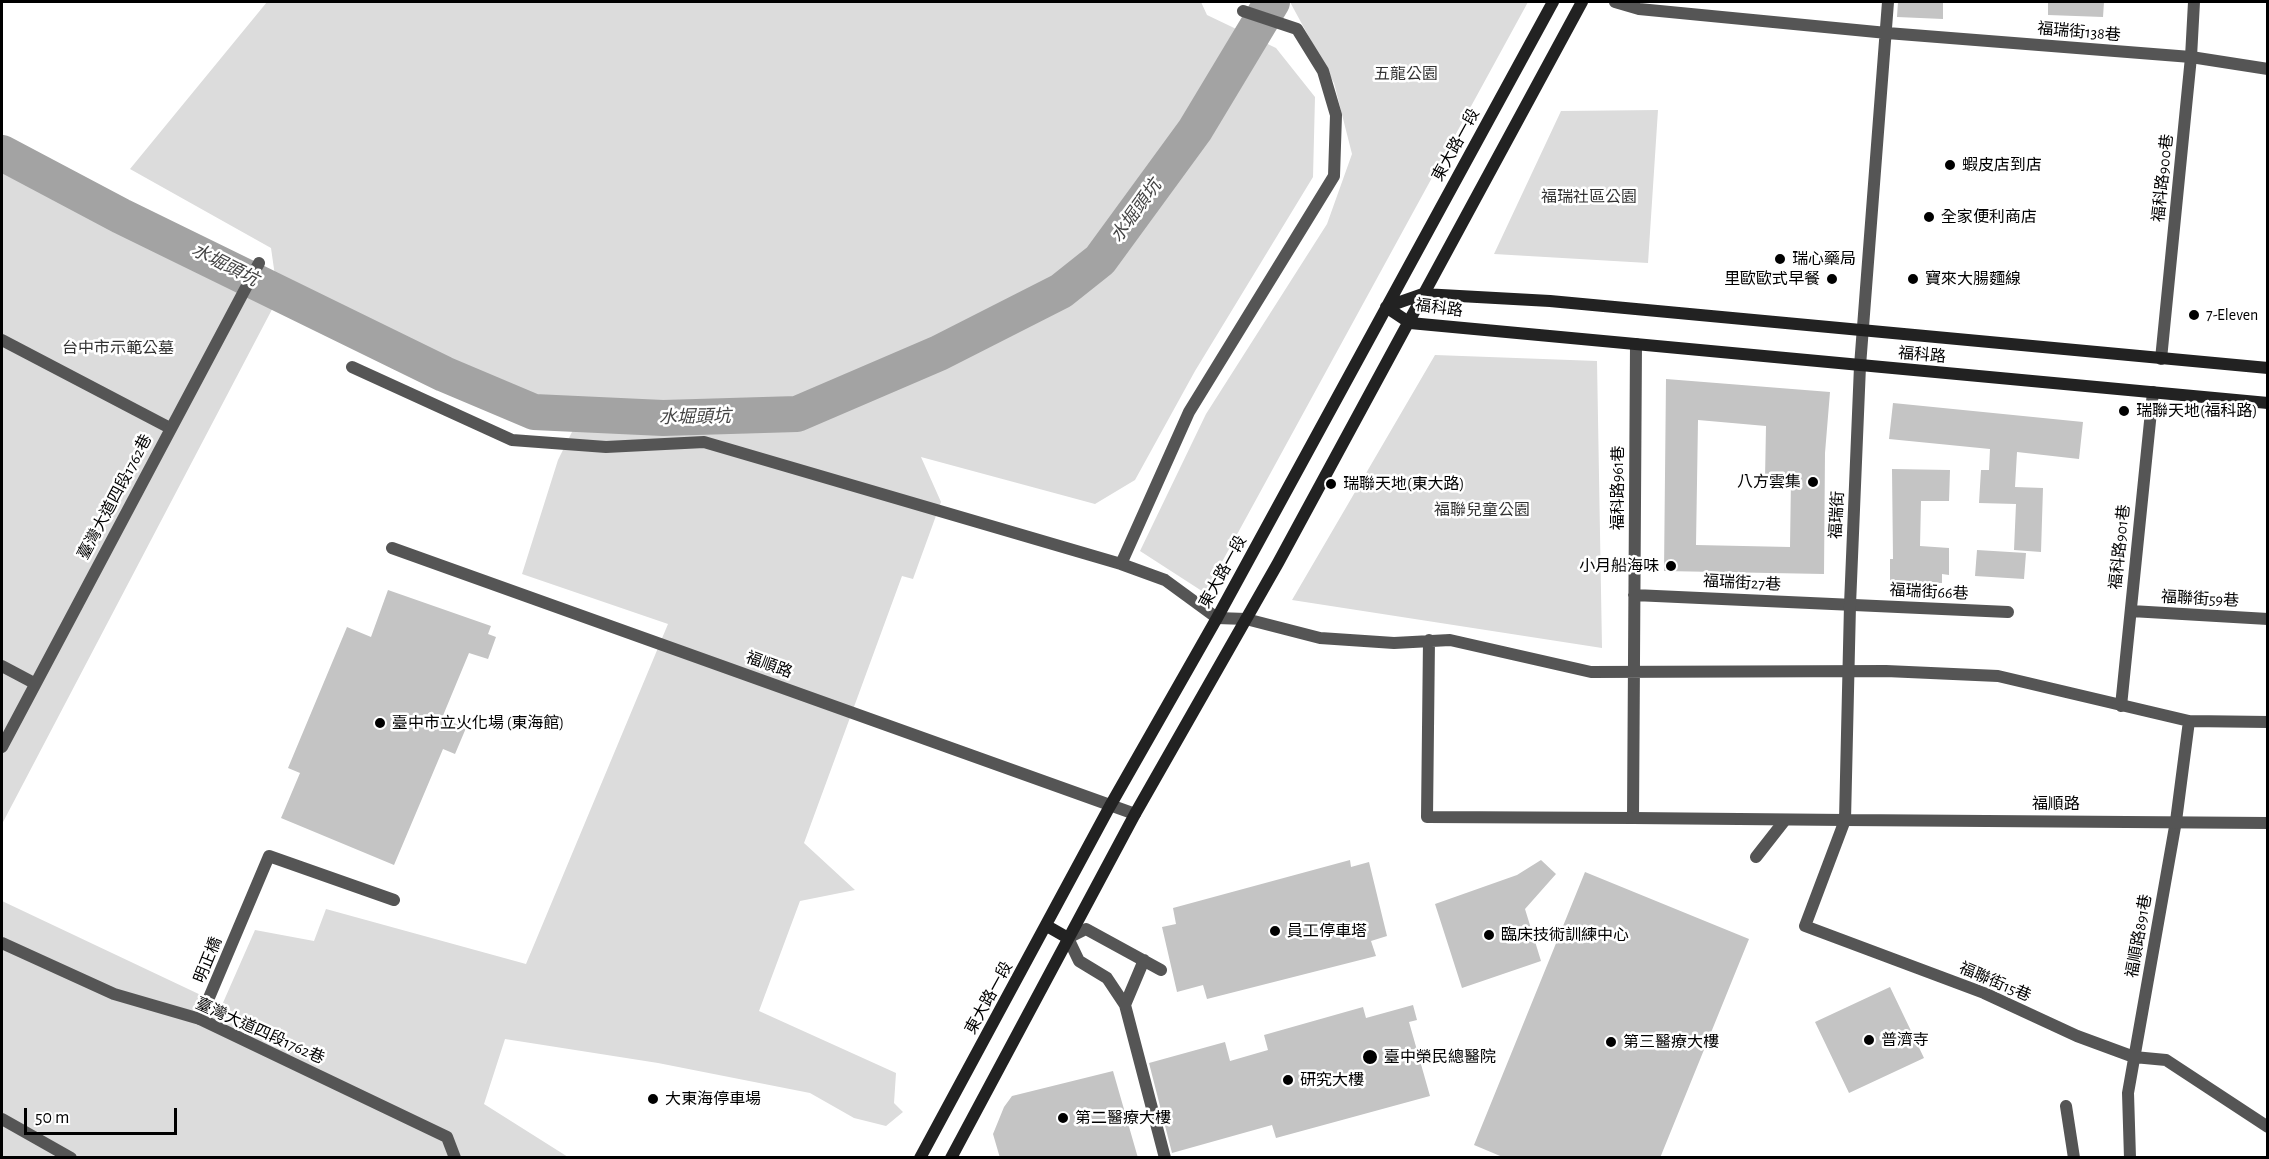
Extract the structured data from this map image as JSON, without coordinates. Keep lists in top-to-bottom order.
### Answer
{
  "streets": {
    "street": [
      "福瑞街138巷",
      "東大路一段",
      "福科路900巷",
      "福科路",
      "福科路961巷",
      "臺灣大道四段1762巷",
      "福瑞街",
      "福科路901巷",
      "福瑞街27巷",
      "福瑞街66巷",
      "福聯街59巷",
      "福順路",
      "福順路891巷",
      "明正橋",
      "福聯街15巷"
    ]
  },
  "crossings": [
    ["福瑞街138巷", "福科路900巷"],
    ["福瑞街138巷", "福瑞街"],
    ["東大路一段", "福科路"],
    ["東大路一段", "福順路"],
    ["福科路900巷", "福科路"],
    ["福科路", "福科路961巷"],
    ["福科路", "福瑞街"],
    ["福科路", "福科路901巷"],
    ["福科路961巷", "福瑞街27巷"],
    ["臺灣大道四段1762巷", "明正橋"],
    ["福瑞街", "福瑞街27巷"],
    ["福瑞街", "福瑞街66巷"],
    ["福瑞街", "福順路"],
    ["福瑞街", "福聯街15巷"],
    ["福科路901巷", "福聯街59巷"],
    ["福瑞街27巷", "福瑞街66巷"],
    ["福順路", "福順路891巷"],
    ["福順路", "福聯街15巷"],
    ["福順路891巷", "福聯街15巷"]
  ],
  "water": ["水堀頭坑"],
  "parks": [
    "五龍公園",
    "福瑞社區公園",
    "台中市示範公墓",
    "福聯兒童公園"
  ],
  "places": [
    "蝦皮店到店",
    "全家便利商店",
    "瑞心藥局",
    "里歐歐式早餐",
    "寶來大腸麵線",
    "7-Eleven",
    "瑞聯天地(福科路)",
    "八方雲集",
    "瑞聯天地(東大路)",
    "小月船海味",
    "臺中市立火化場 (東海館)",
    "員工停車塔",
    "臨床技術訓練中心",
    "普濟寺",
    "第三醫療大樓",
    "臺中榮民總醫院",
    "研究大樓",
    "大東海停車場",
    "第二醫療大樓"
  ],
  "scale_bar": "50 m"
}
